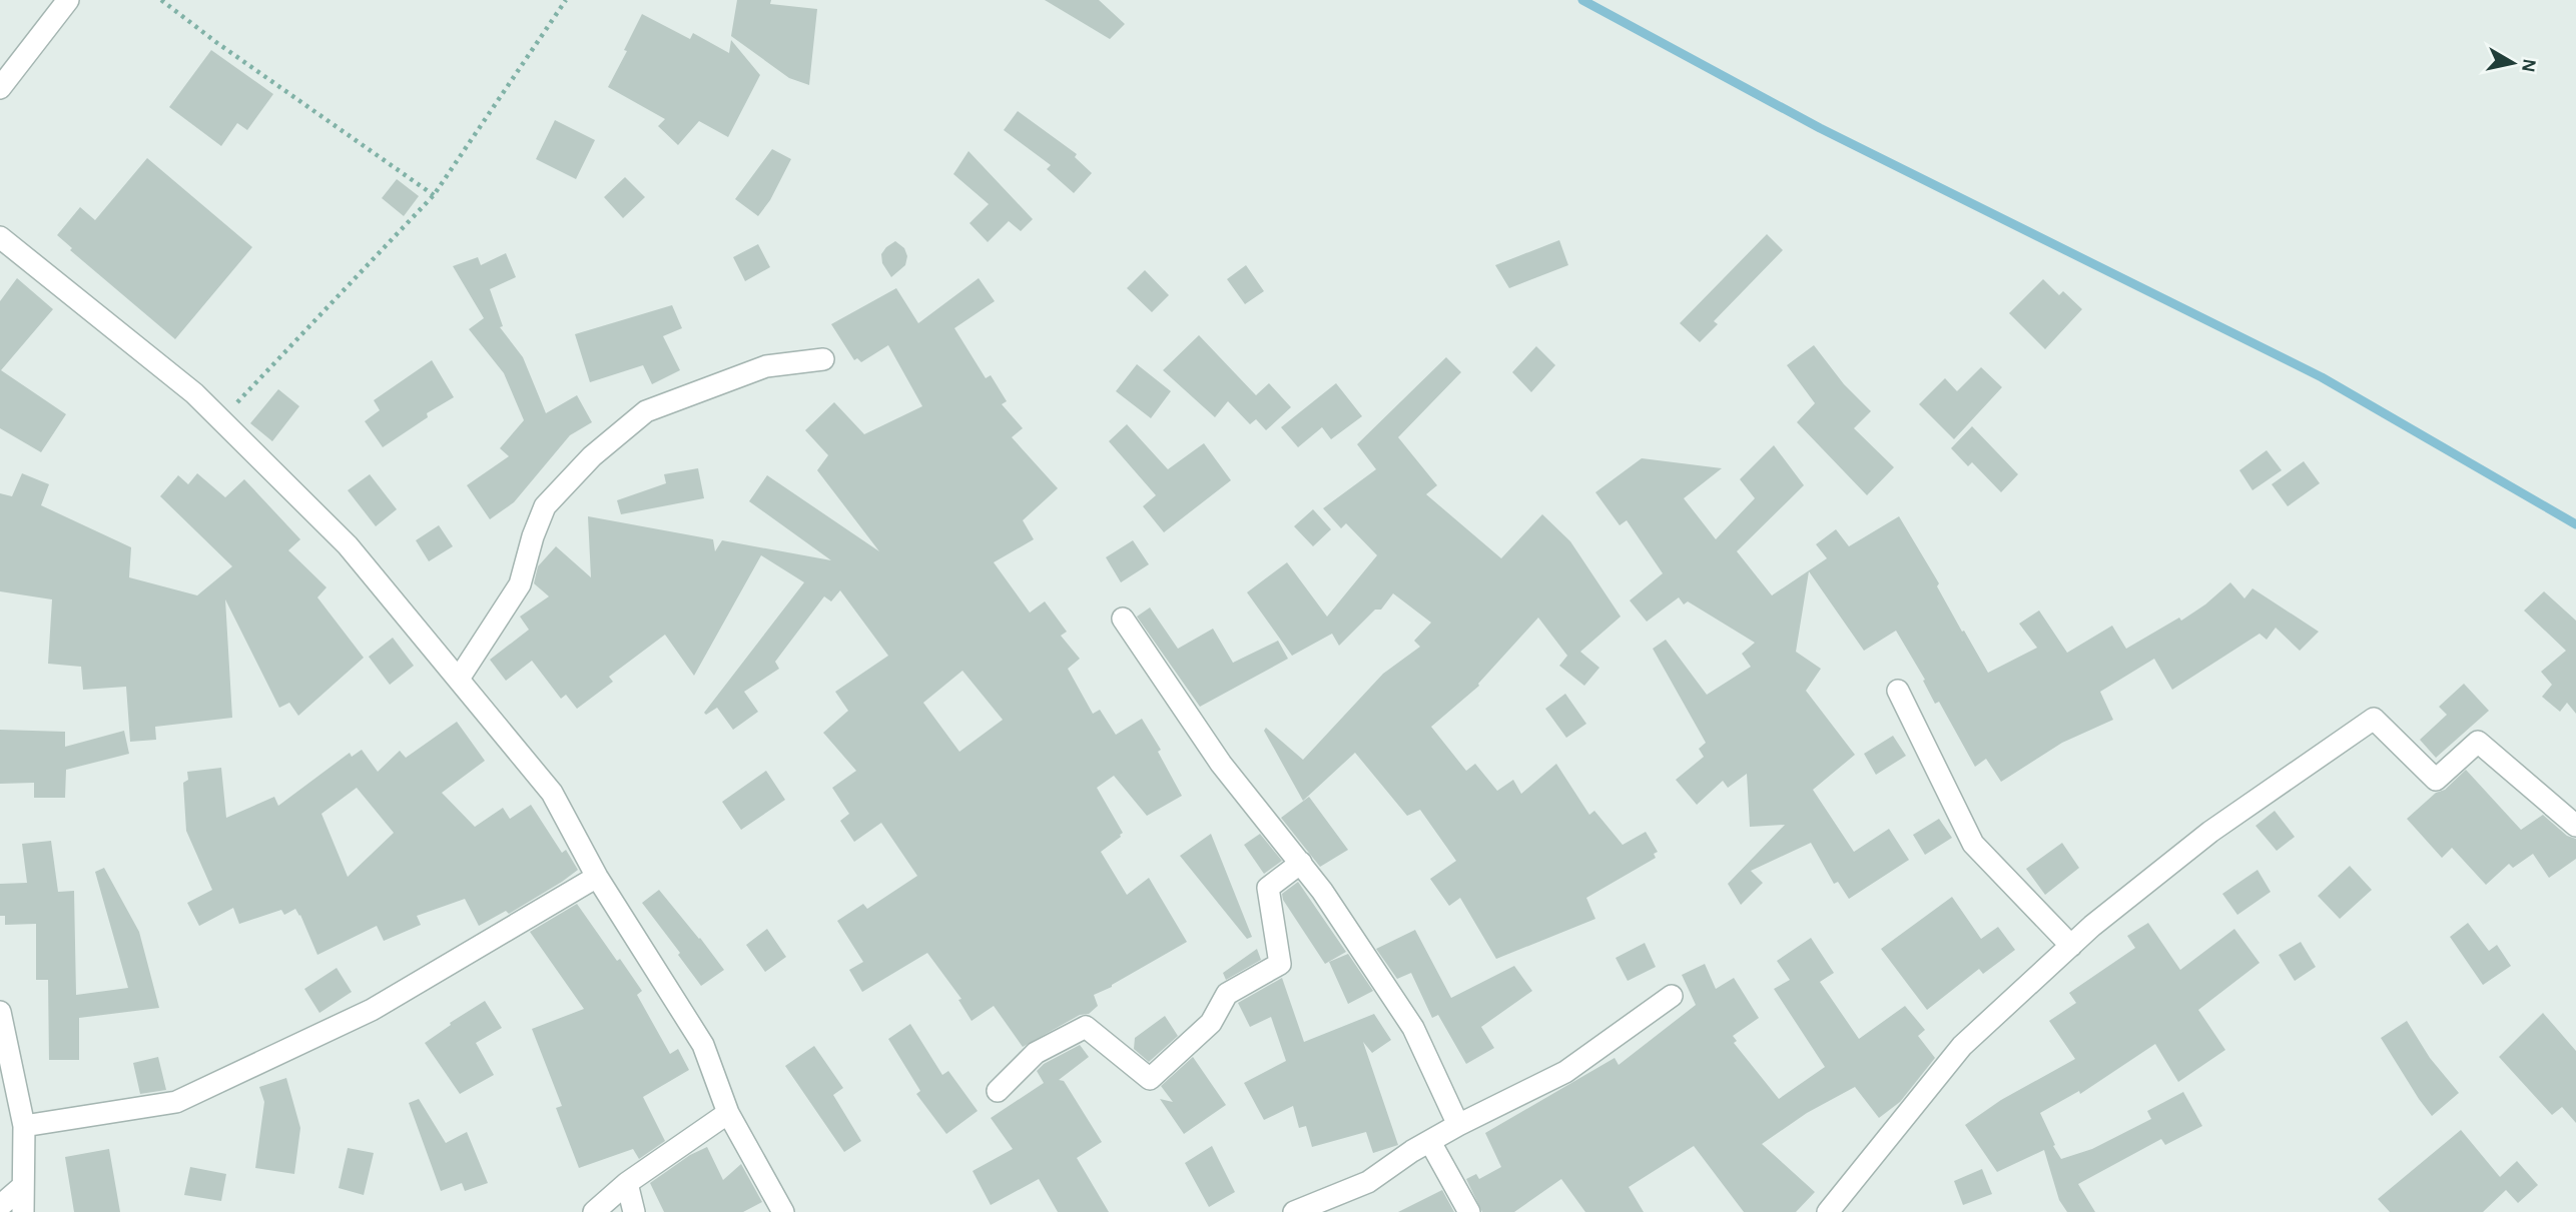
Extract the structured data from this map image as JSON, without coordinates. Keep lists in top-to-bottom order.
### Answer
{
  "north": "right"
}
